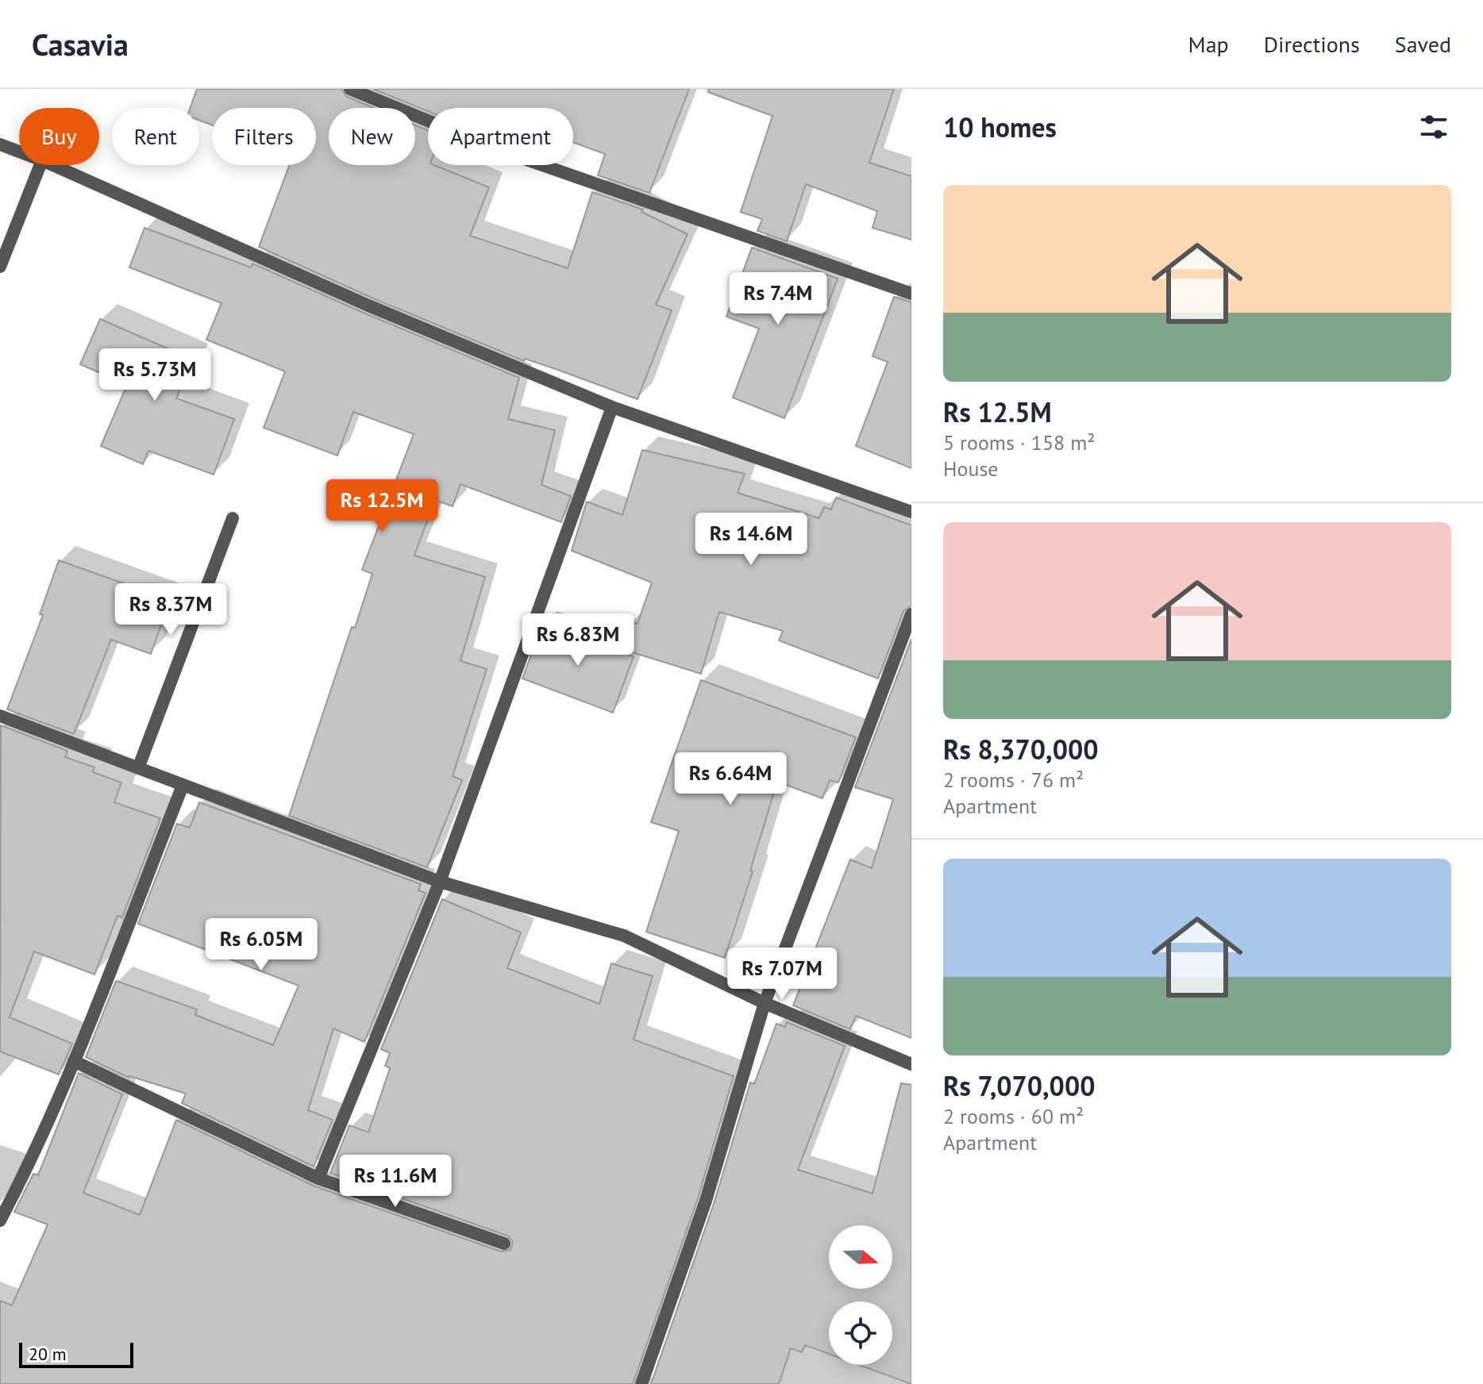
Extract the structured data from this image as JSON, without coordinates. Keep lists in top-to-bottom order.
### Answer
{
  "scale_bar": "20 m",
  "north": "right",
  "page": {
    "header": "Casavia",
    "nav": ["Map", "Directions", "Saved"],
    "heading": "10 homes",
    "chip": [
      "Buy",
      "Rent",
      "Filters",
      "New",
      "Apartment"
    ],
    "list": [
      {
        "name": "Rs 12.5M",
        "note": "5 rooms · 158 m² · House"
      },
      {
        "name": "Rs 8,370,000",
        "note": "2 rooms · 76 m² · Apartment"
      },
      {
        "name": "Rs 7,070,000",
        "note": "2 rooms · 60 m² · Apartment"
      }
    ],
    "price": [
      "Rs 7.4M",
      "Rs 5.73M",
      "Rs 12.5M",
      "Rs 14.6M",
      "Rs 8.37M",
      "Rs 6.83M",
      "Rs 6.64M",
      "Rs 6.05M",
      "Rs 7.07M",
      "Rs 11.6M"
    ],
    "scale": "20 m"
  }
}
